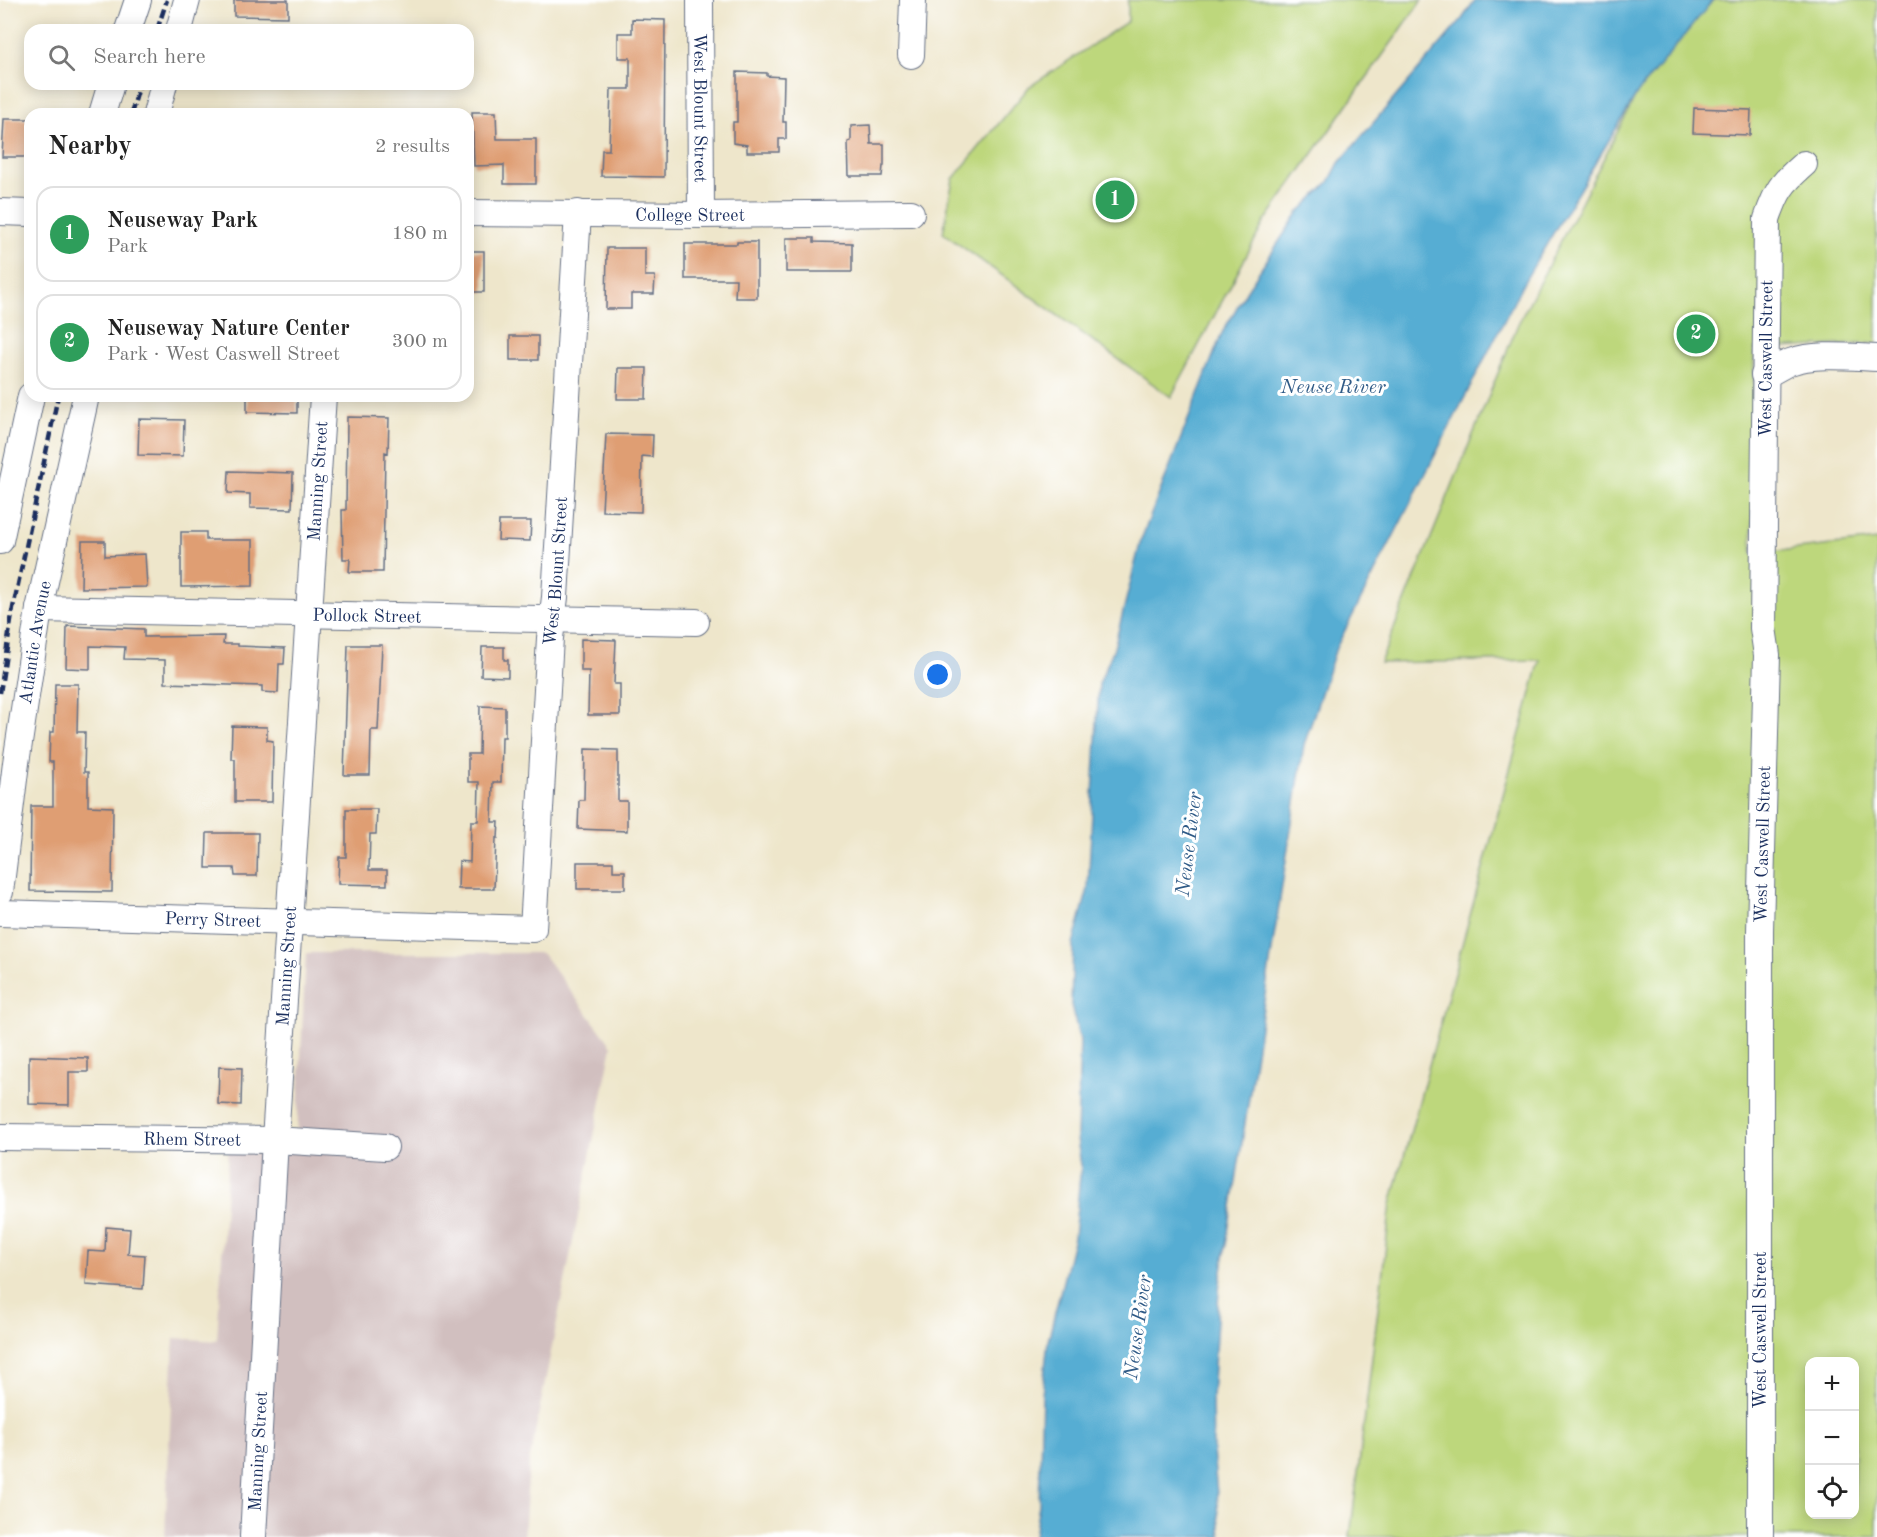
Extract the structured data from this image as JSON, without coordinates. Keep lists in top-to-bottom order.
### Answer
{
  "streets": {
    "street": [
      "West Blount Street",
      "College Street",
      "West Caswell Street",
      "Manning Street",
      "Pollock Street",
      "Atlantic Avenue",
      "Perry Street",
      "Rhem Street"
    ]
  },
  "crossings": [
    ["West Blount Street", "College Street"],
    ["West Blount Street", "Pollock Street"],
    ["West Blount Street", "Perry Street"],
    ["Manning Street", "Pollock Street"],
    ["Manning Street", "Perry Street"],
    ["Manning Street", "Rhem Street"],
    ["Pollock Street", "Atlantic Avenue"]
  ],
  "water": ["Neuse River"],
  "page": {
    "search": "Search here",
    "heading": ["Nearby", "2 results"],
    "pins": ["1", "2"],
    "list": [
      {
        "mark": "1",
        "name": "Neuseway Park",
        "note": "Park",
        "value": "180 m"
      },
      {
        "mark": "2",
        "name": "Neuseway Nature Center",
        "note": "Park · West Caswell Street",
        "value": "300 m"
      }
    ],
    "map_buttons": ["+", "−"]
  }
}
